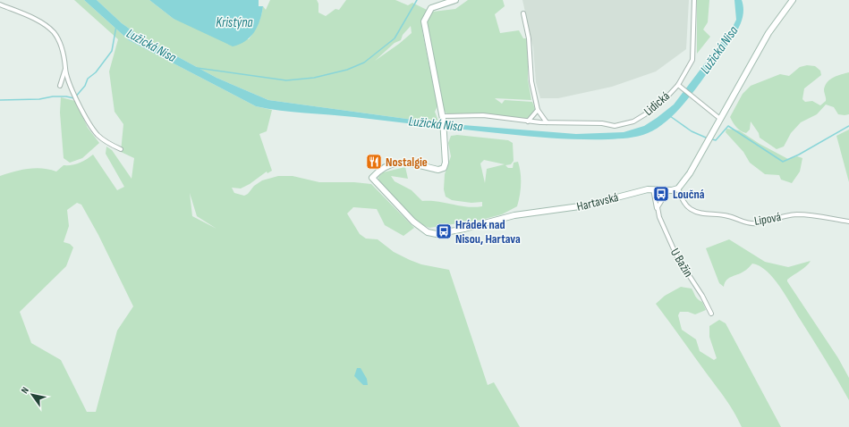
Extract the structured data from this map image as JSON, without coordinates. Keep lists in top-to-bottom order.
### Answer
{
  "streets": {
    "street": [
      "Lidická",
      "Hartavská",
      "Lipová",
      "U Bažin"
    ]
  },
  "crossings": [
    ["Lidická", "Hartavská"],
    ["Hartavská", "Lipová"],
    ["Hartavská", "U Bažin"]
  ],
  "water": ["Kristýna", "Lužická Nisa"],
  "places": {
    "restaurant": ["Nostalgie"],
    "bus stop": ["Loučná", "Hrádek nad Nisou, Hartava"]
  },
  "north": "top left"
}
